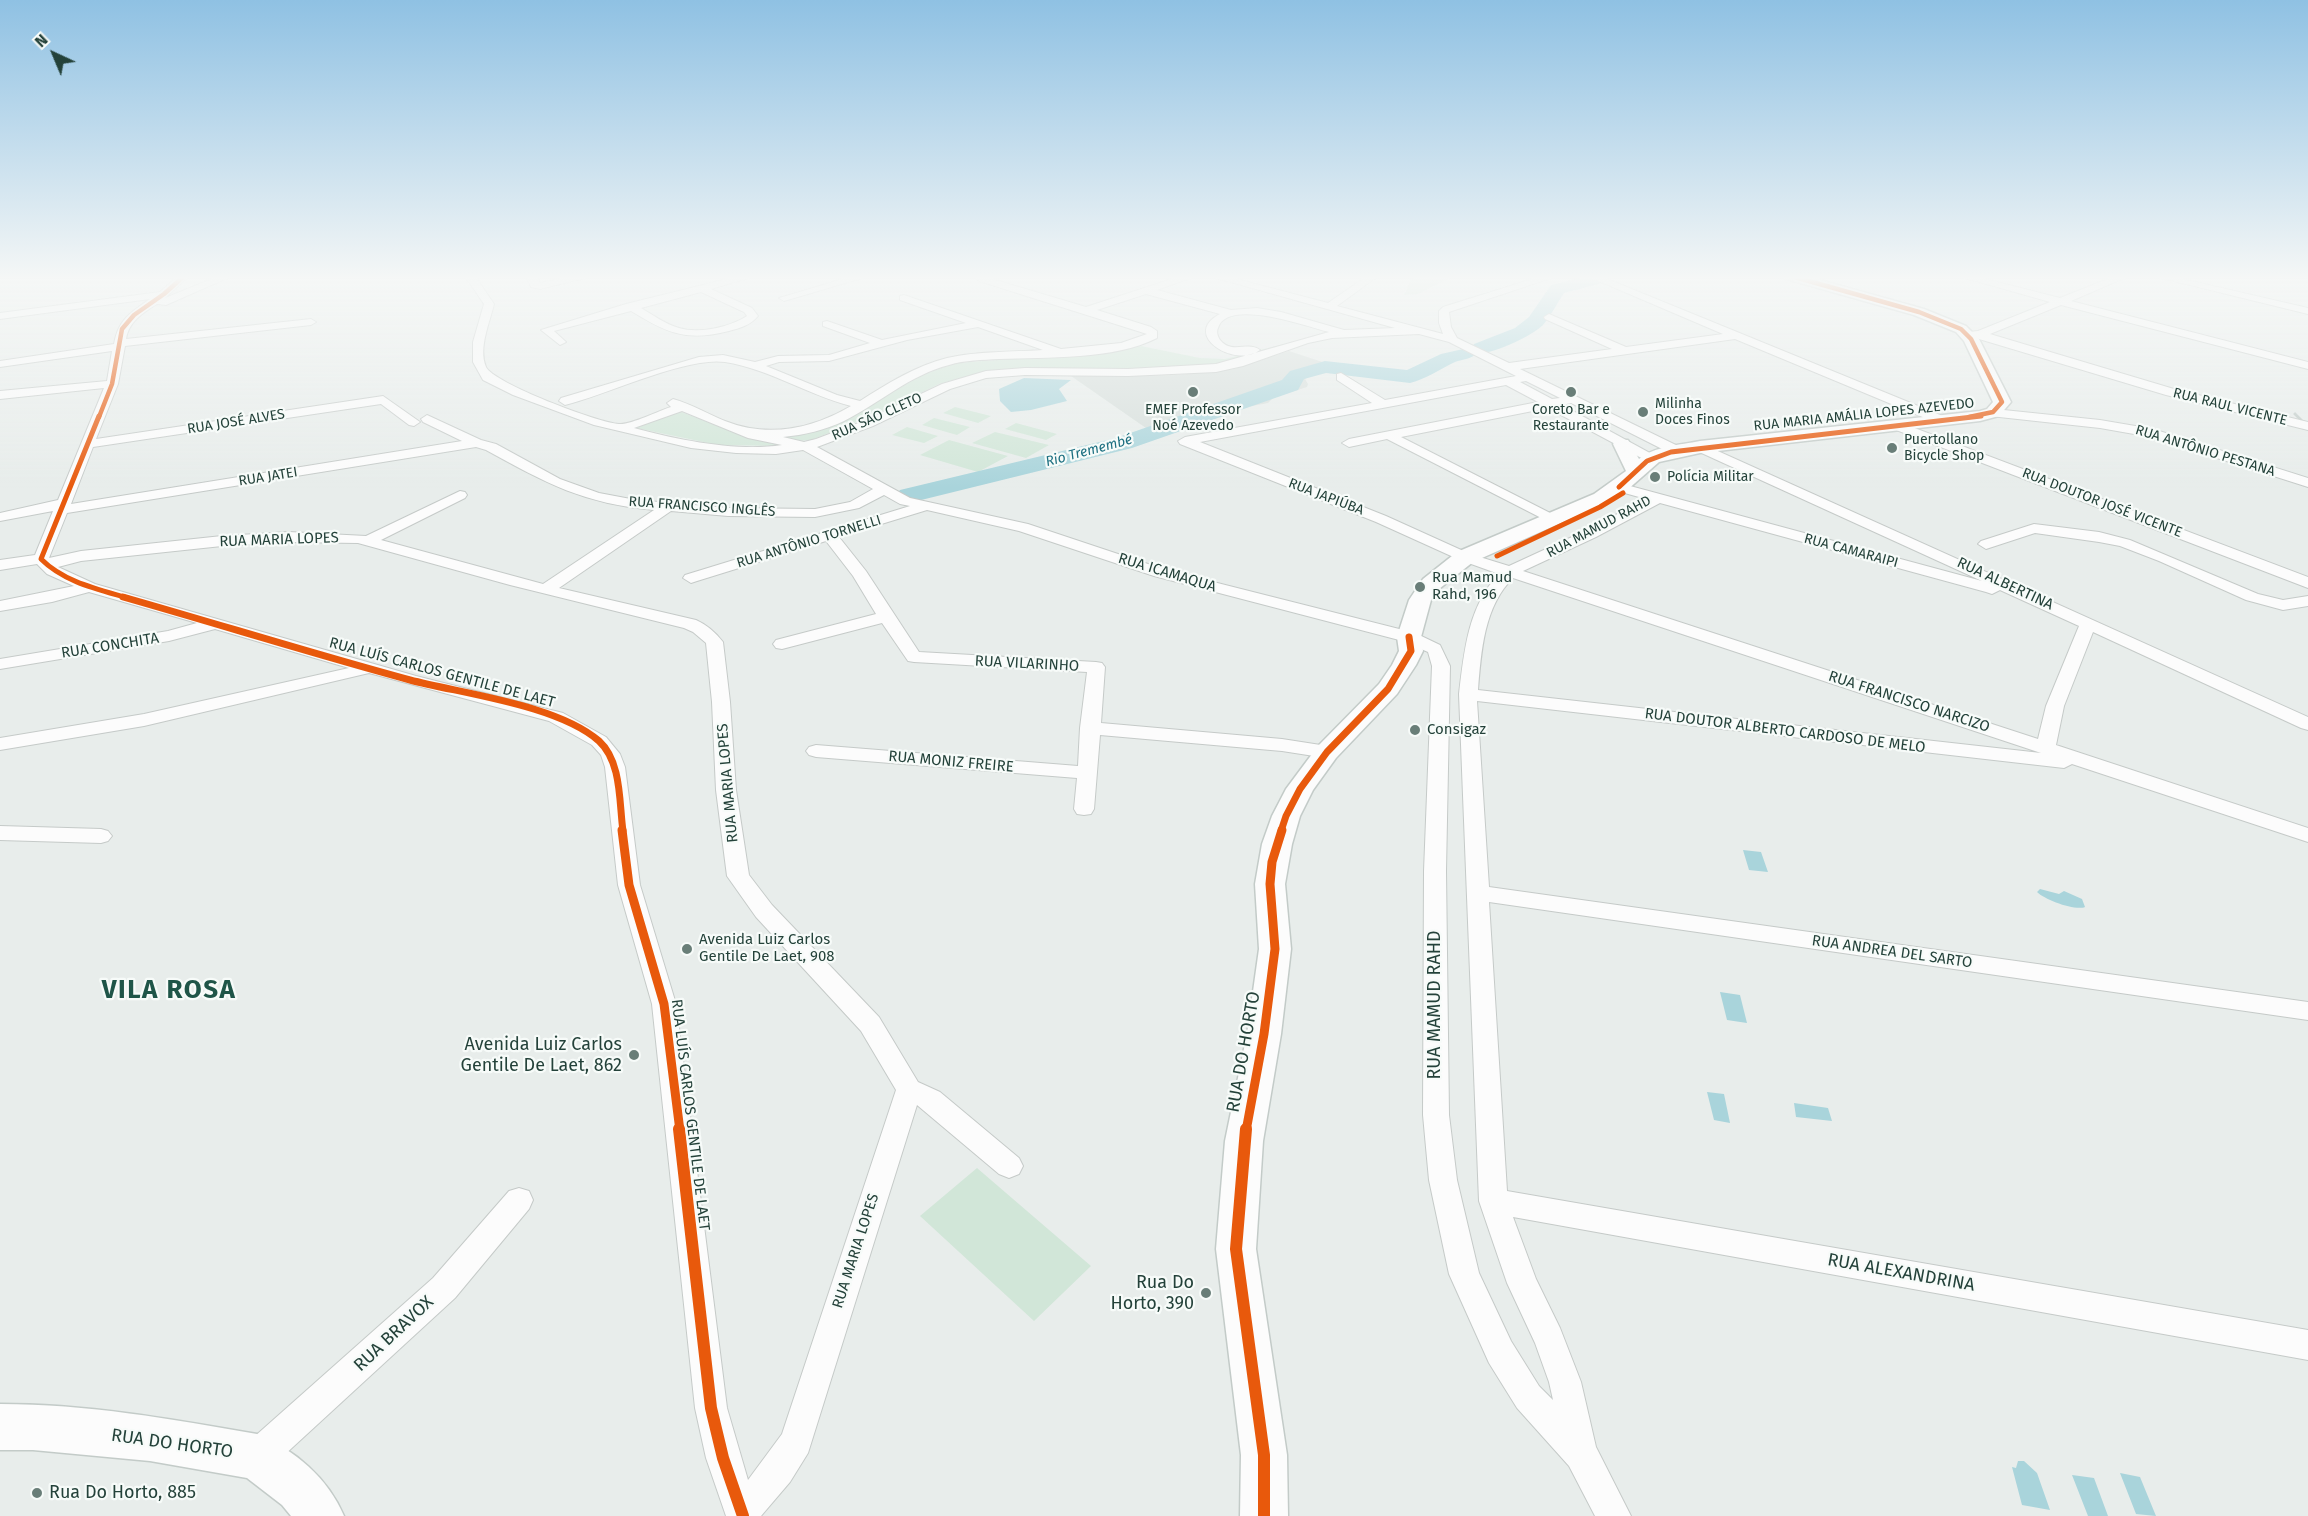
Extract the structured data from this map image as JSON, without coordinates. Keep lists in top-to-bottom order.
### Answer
{
  "streets": {
    "main road": ["RUA MARIA AMÁLIA LOPES AZEVEDO", "RUA MAMUD RAHD", "RUA DO HORTO"],
    "street": [
      "RUA RAUL VICENTE",
      "RUA SÃO CLETO",
      "RUA JOSÉ ALVES",
      "RUA ANTÔNIO PESTANA",
      "RUA JATEI",
      "RUA JAPIÚBA",
      "RUA DOUTOR JOSÉ VICENTE",
      "RUA FRANCISCO INGLÊS",
      "RUA MARIA LOPES",
      "RUA ANTÔNIO TORNELLI",
      "RUA CAMARAIPI",
      "RUA ICAMAQUA",
      "RUA ALBERTINA",
      "RUA CONCHITA",
      "RUA VILARINHO",
      "RUA LUÍS CARLOS GENTILE DE LAET",
      "RUA FRANCISCO NARCIZO",
      "RUA DOUTOR ALBERTO CARDOSO DE MELO",
      "RUA MONIZ FREIRE",
      "RUA ANDREA DEL SARTO",
      "RUA ALEXANDRINA",
      "RUA BRAVOX"
    ]
  },
  "crossings": [
    ["RUA MARIA AMÁLIA LOPES AZEVEDO", "RUA ANTÔNIO PESTANA"],
    ["RUA MARIA AMÁLIA LOPES AZEVEDO", "RUA DOUTOR JOSÉ VICENTE"],
    ["RUA MARIA AMÁLIA LOPES AZEVEDO", "RUA MAMUD RAHD"],
    ["RUA MARIA AMÁLIA LOPES AZEVEDO", "RUA ALBERTINA"],
    ["RUA SÃO CLETO", "RUA ICAMAQUA"],
    ["RUA JOSÉ ALVES", "RUA FRANCISCO INGLÊS"],
    ["RUA JATEI", "RUA FRANCISCO INGLÊS"],
    ["RUA JAPIÚBA", "RUA MAMUD RAHD"],
    ["RUA FRANCISCO INGLÊS", "RUA ICAMAQUA"],
    ["RUA MAMUD RAHD", "RUA CAMARAIPI"],
    ["RUA MAMUD RAHD", "RUA ICAMAQUA"],
    ["RUA MAMUD RAHD", "RUA FRANCISCO NARCIZO"],
    ["RUA MAMUD RAHD", "RUA DOUTOR ALBERTO CARDOSO DE MELO"],
    ["RUA MAMUD RAHD", "RUA ANDREA DEL SARTO"],
    ["RUA MAMUD RAHD", "RUA DO HORTO"],
    ["RUA MAMUD RAHD", "RUA ALEXANDRINA"],
    ["RUA MARIA LOPES", "RUA LUÍS CARLOS GENTILE DE LAET"],
    ["RUA ANTÔNIO TORNELLI", "RUA ICAMAQUA"],
    ["RUA ANTÔNIO TORNELLI", "RUA VILARINHO"],
    ["RUA CAMARAIPI", "RUA ALBERTINA"],
    ["RUA ICAMAQUA", "RUA DO HORTO"],
    ["RUA CONCHITA", "RUA LUÍS CARLOS GENTILE DE LAET"],
    ["RUA FRANCISCO NARCIZO", "RUA DOUTOR ALBERTO CARDOSO DE MELO"],
    ["RUA DO HORTO", "RUA BRAVOX"]
  ],
  "districts": ["VILA ROSA"],
  "water": ["Rio Tremembé"],
  "places": [
    "EMEF Professor Noé Azevedo",
    "Coreto Bar e Restaurante",
    "Milinha Doces Finos",
    "Puertollano Bicycle Shop",
    "Polícia Militar",
    "Rua Mamud Rahd, 196",
    "Consigaz",
    "Avenida Luiz Carlos Gentile De Laet, 908",
    "Avenida Luiz Carlos Gentile De Laet, 862",
    "Rua Do Horto, 390",
    "Rua Do Horto, 885"
  ],
  "north": "top left"
}
